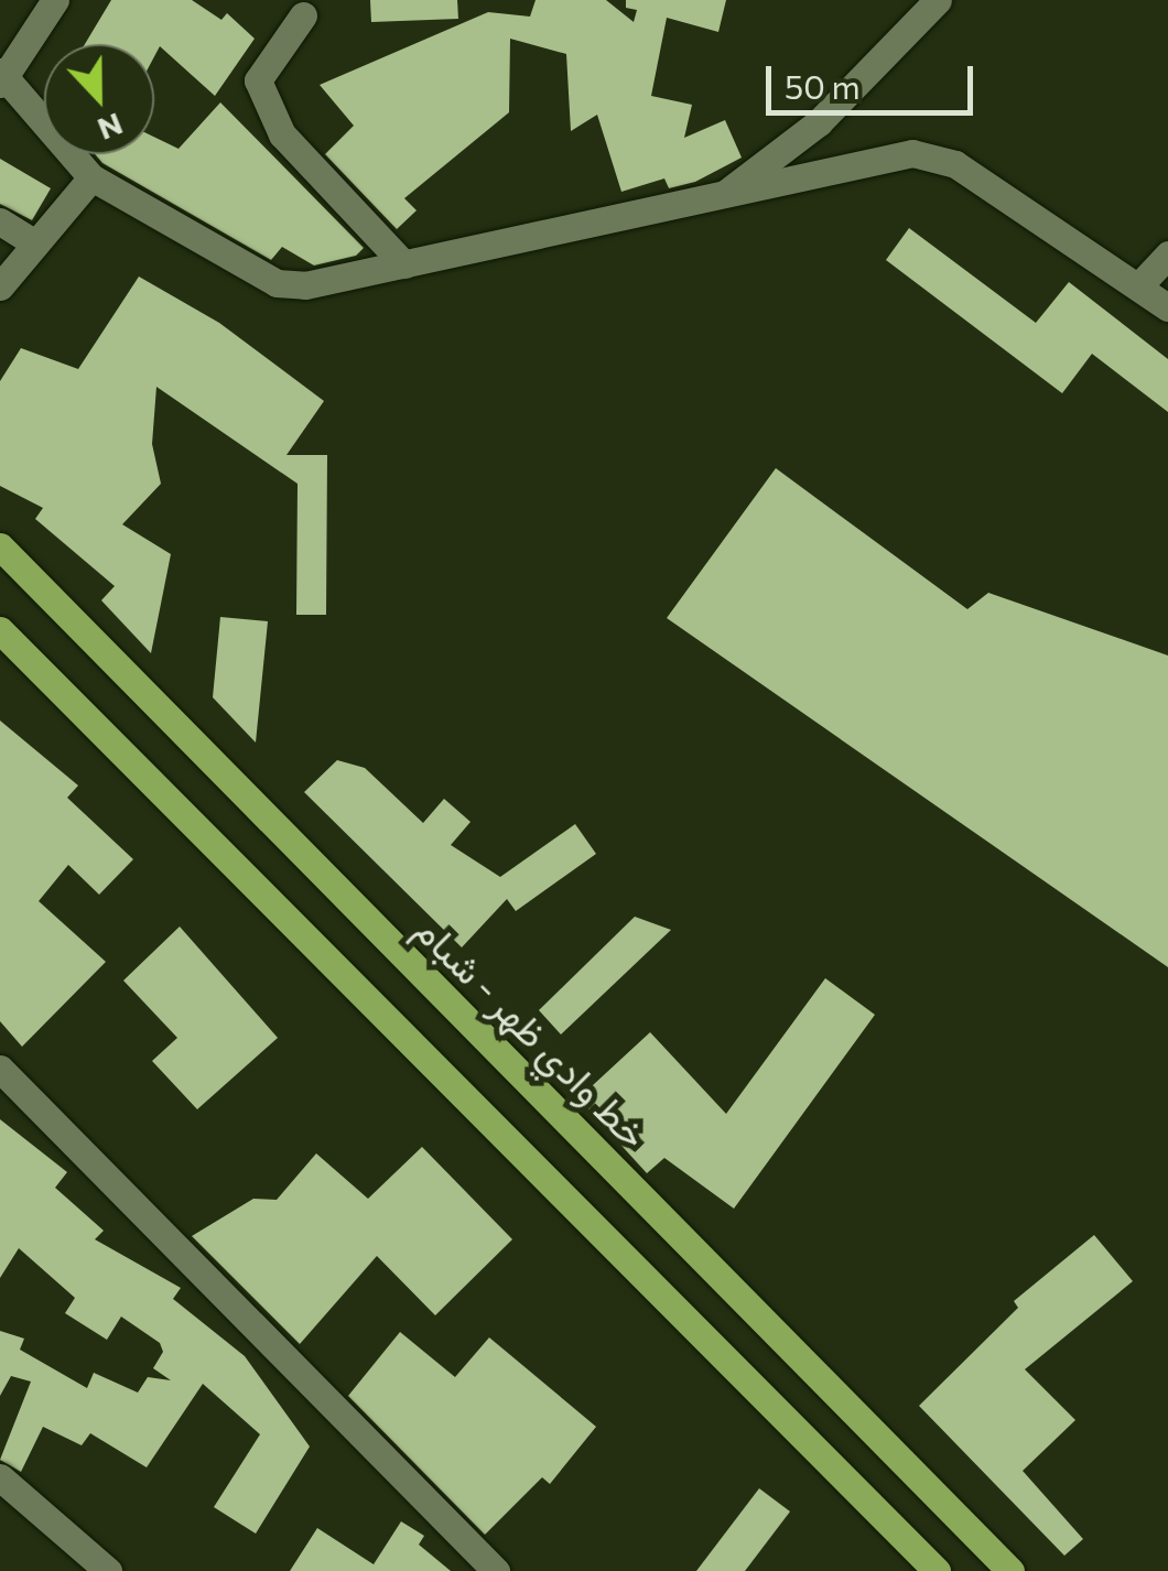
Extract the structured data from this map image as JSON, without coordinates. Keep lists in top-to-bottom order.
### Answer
{
  "streets": {
    "main road": ["خط وادي ظهر - شبام"]
  },
  "scale_bar": "50 m",
  "north": "bottom"
}
